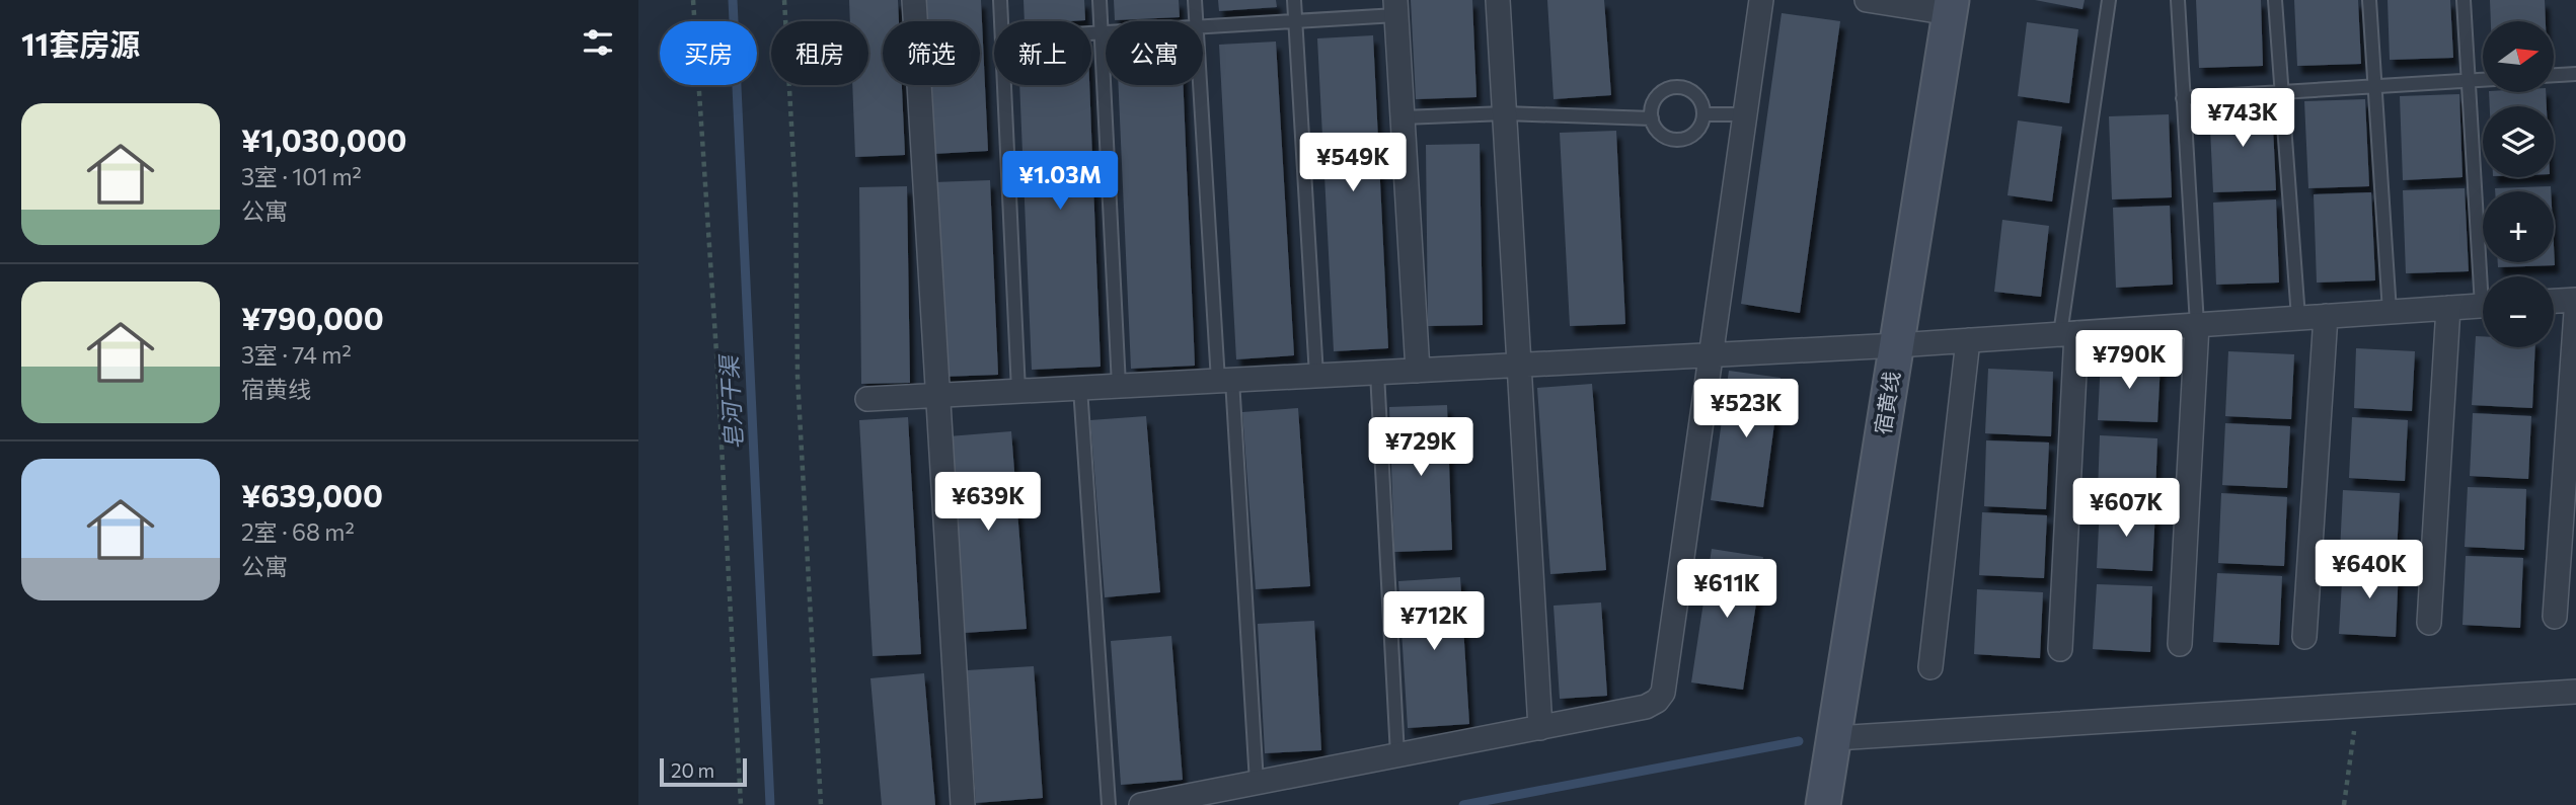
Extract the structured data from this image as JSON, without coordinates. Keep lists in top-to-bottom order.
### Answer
{
  "streets": {
    "main road": ["宿黄线"]
  },
  "water": ["皂河干渠"],
  "scale_bar": "20 m",
  "north": "right",
  "page": {
    "heading": "11套房源",
    "map_buttons": ["+", "−"],
    "chip": [
      "买房",
      "租房",
      "筛选",
      "新上",
      "公寓"
    ],
    "list": [
      {
        "name": "¥1,030,000",
        "note": "3室 · 101 m² · 公寓"
      },
      {
        "name": "¥790,000",
        "note": "3室 · 74 m² · 宿黄线"
      },
      {
        "name": "¥639,000",
        "note": "2室 · 68 m² · 公寓"
      }
    ],
    "price": [
      "¥743K",
      "¥549K",
      "¥1.03M",
      "¥790K",
      "¥523K",
      "¥729K",
      "¥639K",
      "¥607K",
      "¥640K",
      "¥611K",
      "¥712K"
    ],
    "scale": "20 m"
  }
}
